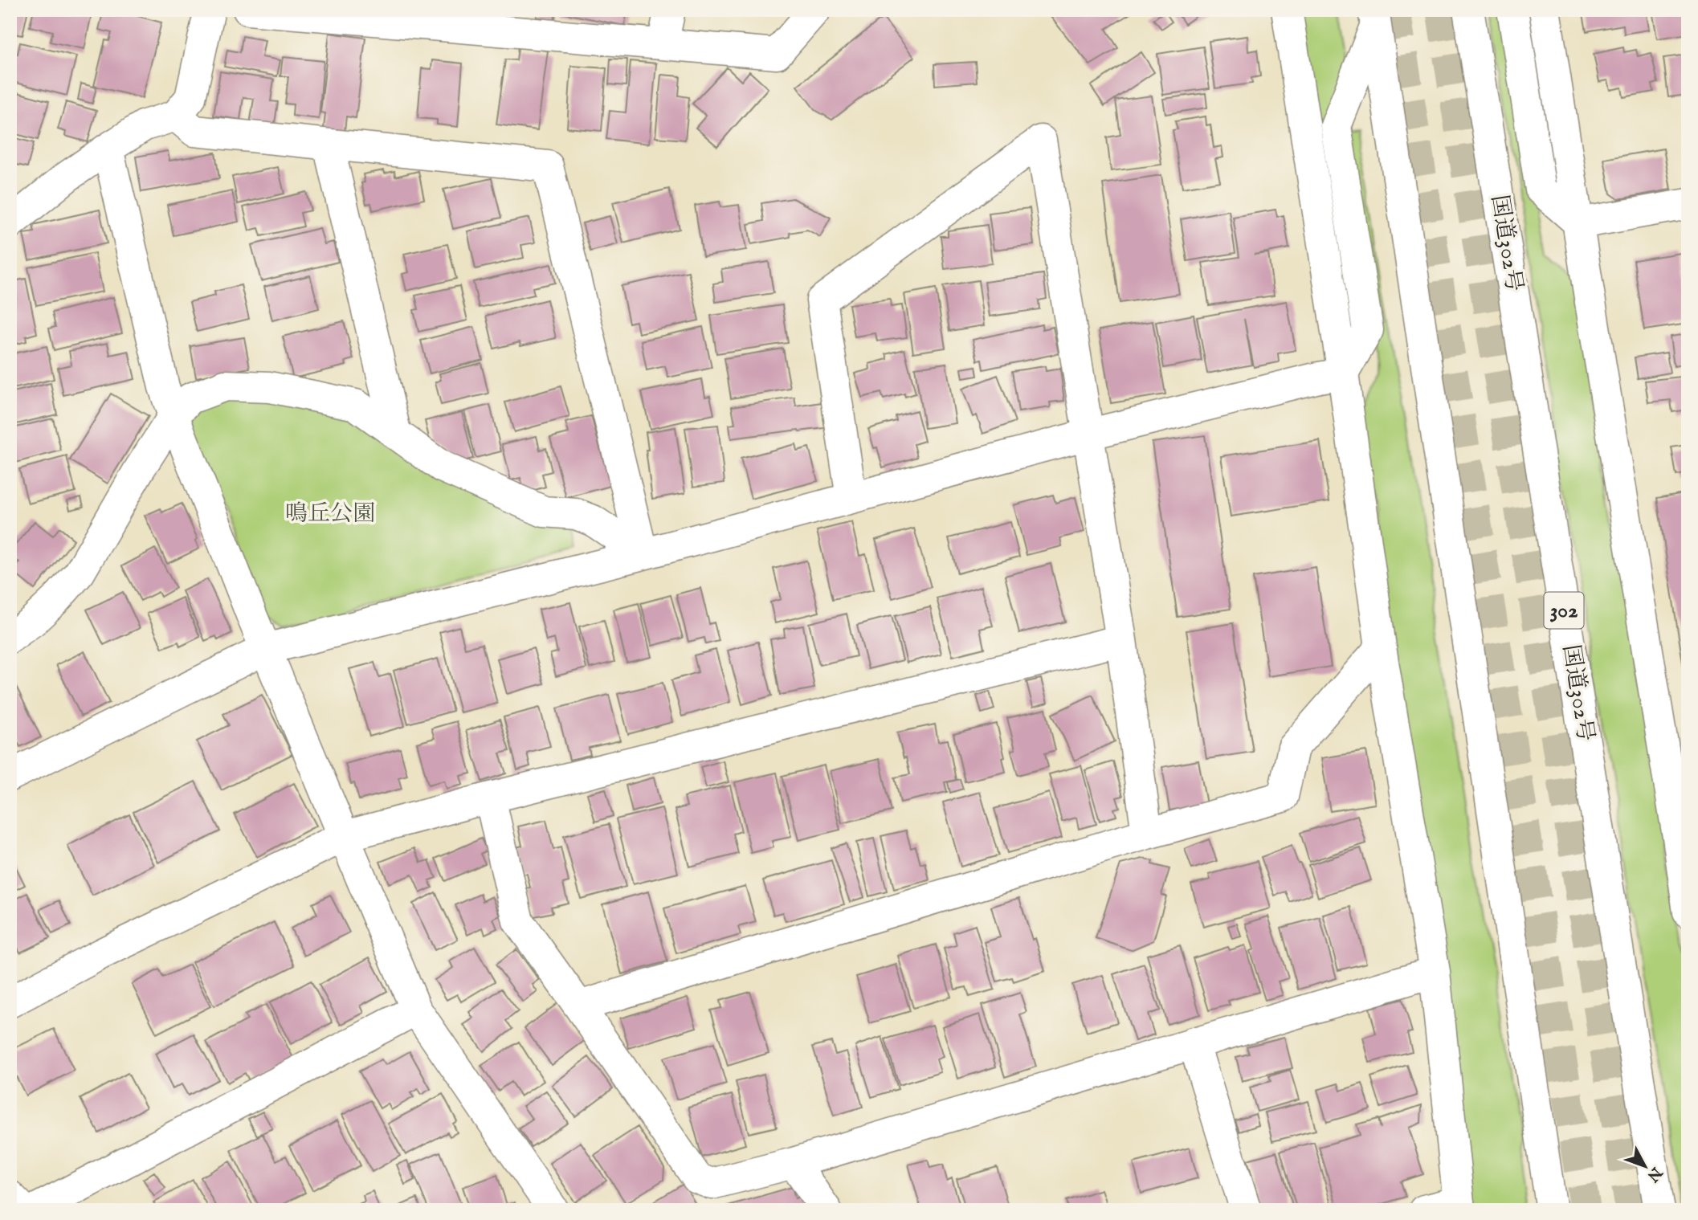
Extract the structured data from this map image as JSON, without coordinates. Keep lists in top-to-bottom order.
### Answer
{
  "streets": {
    "main road": ["国道302号", "302"]
  },
  "parks": ["鳴丘公園"],
  "north": "bottom right"
}
